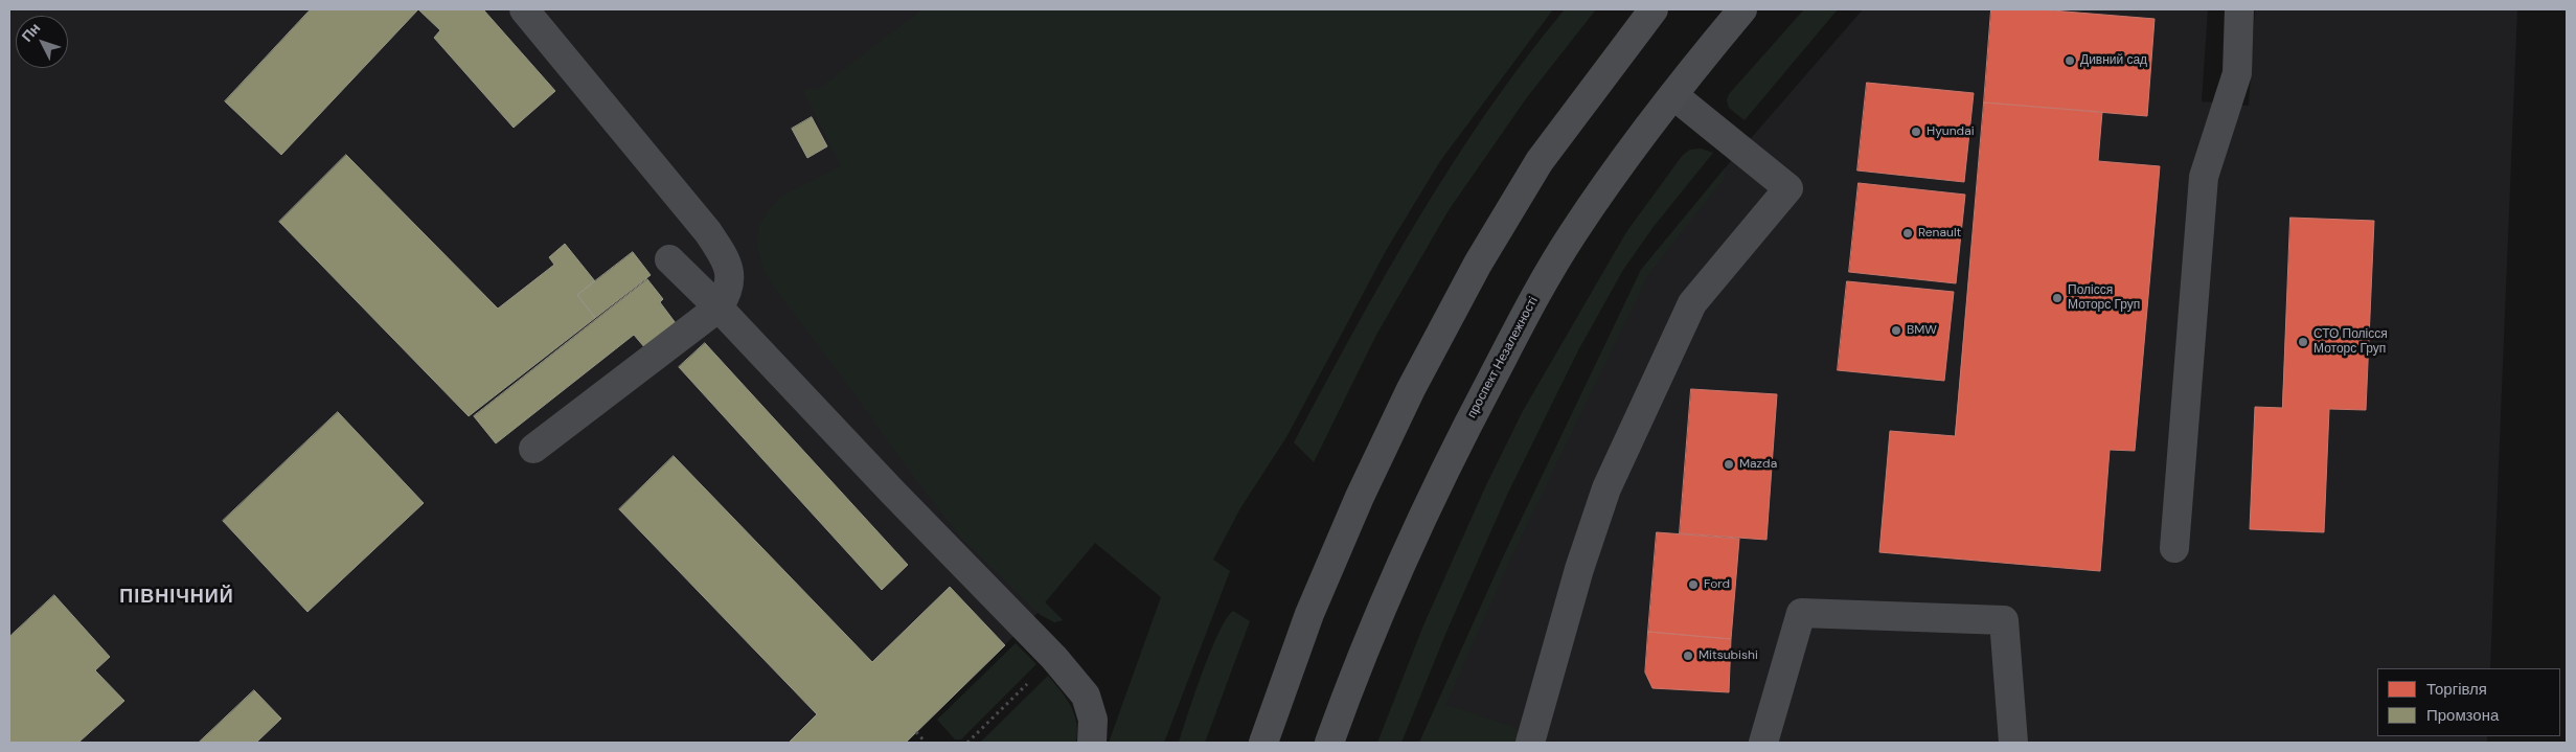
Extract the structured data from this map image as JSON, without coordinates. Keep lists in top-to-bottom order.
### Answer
{
  "streets": {
    "main road": ["проспект Незалежності"]
  },
  "districts": ["ПІВНІЧНИЙ"],
  "places": [
    "Дивний сад",
    "Hyundai",
    "Renault",
    "Полісся Моторс Груп",
    "BMW",
    "СТО Полісся Моторс Груп",
    "Mazda",
    "Ford",
    "Mitsubishi"
  ],
  "legend": ["Торгівля", "Промзона"],
  "north": "top left"
}
